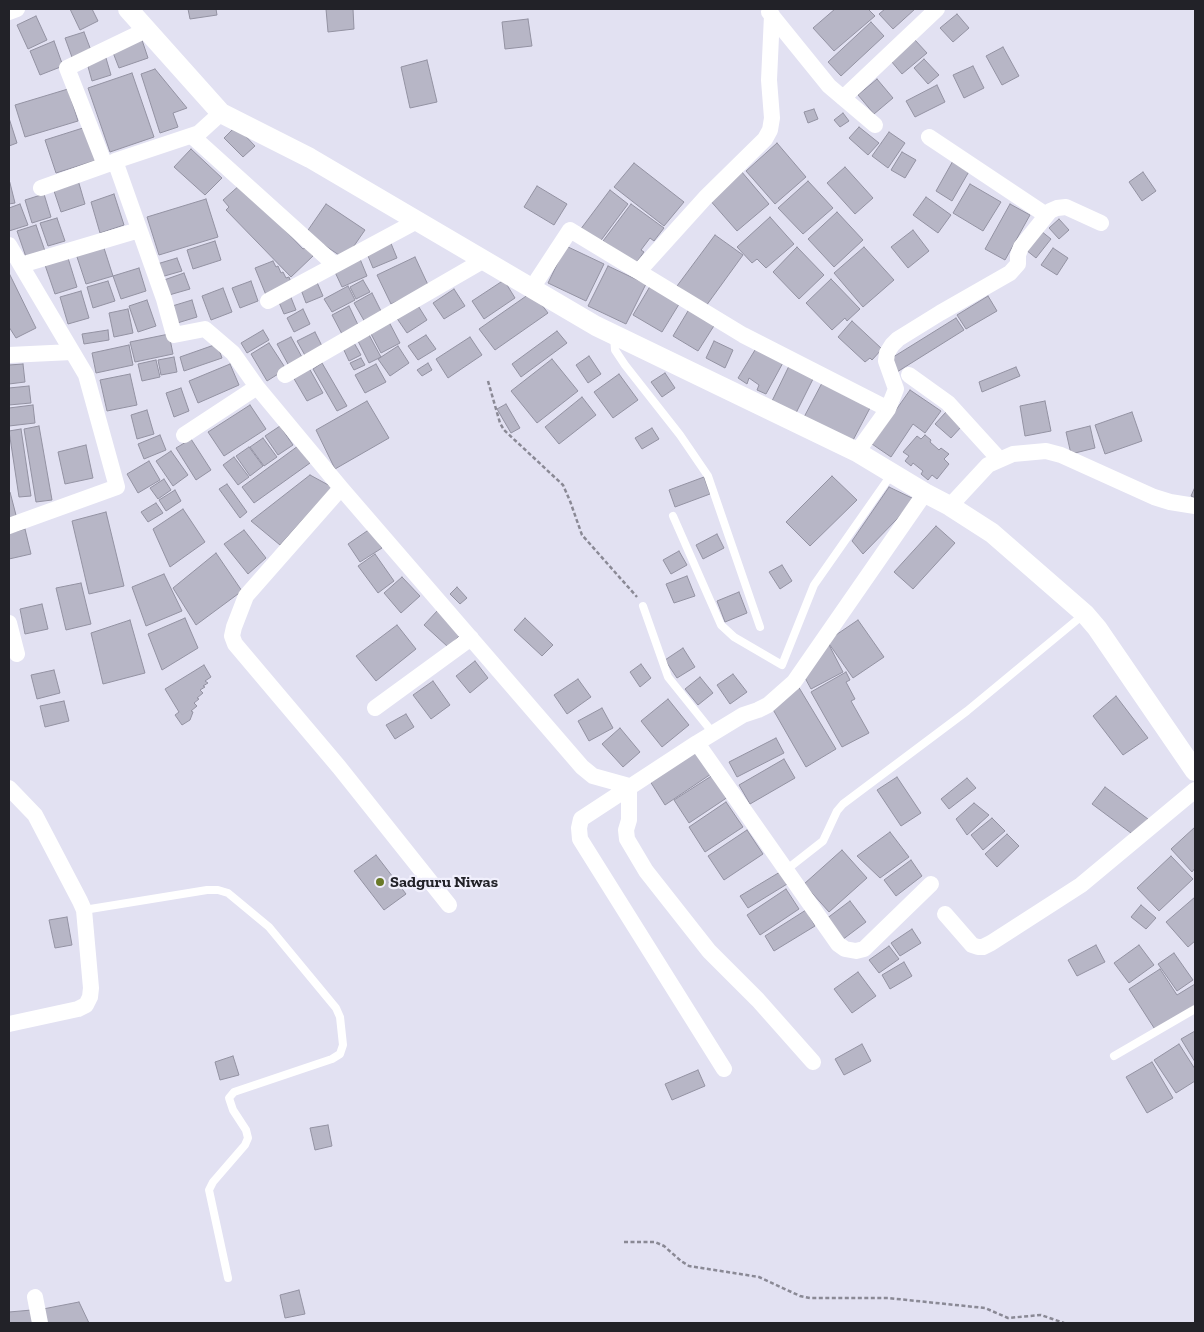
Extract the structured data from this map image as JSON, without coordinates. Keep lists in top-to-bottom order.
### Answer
{
  "places": ["Sadguru Niwas"]
}
